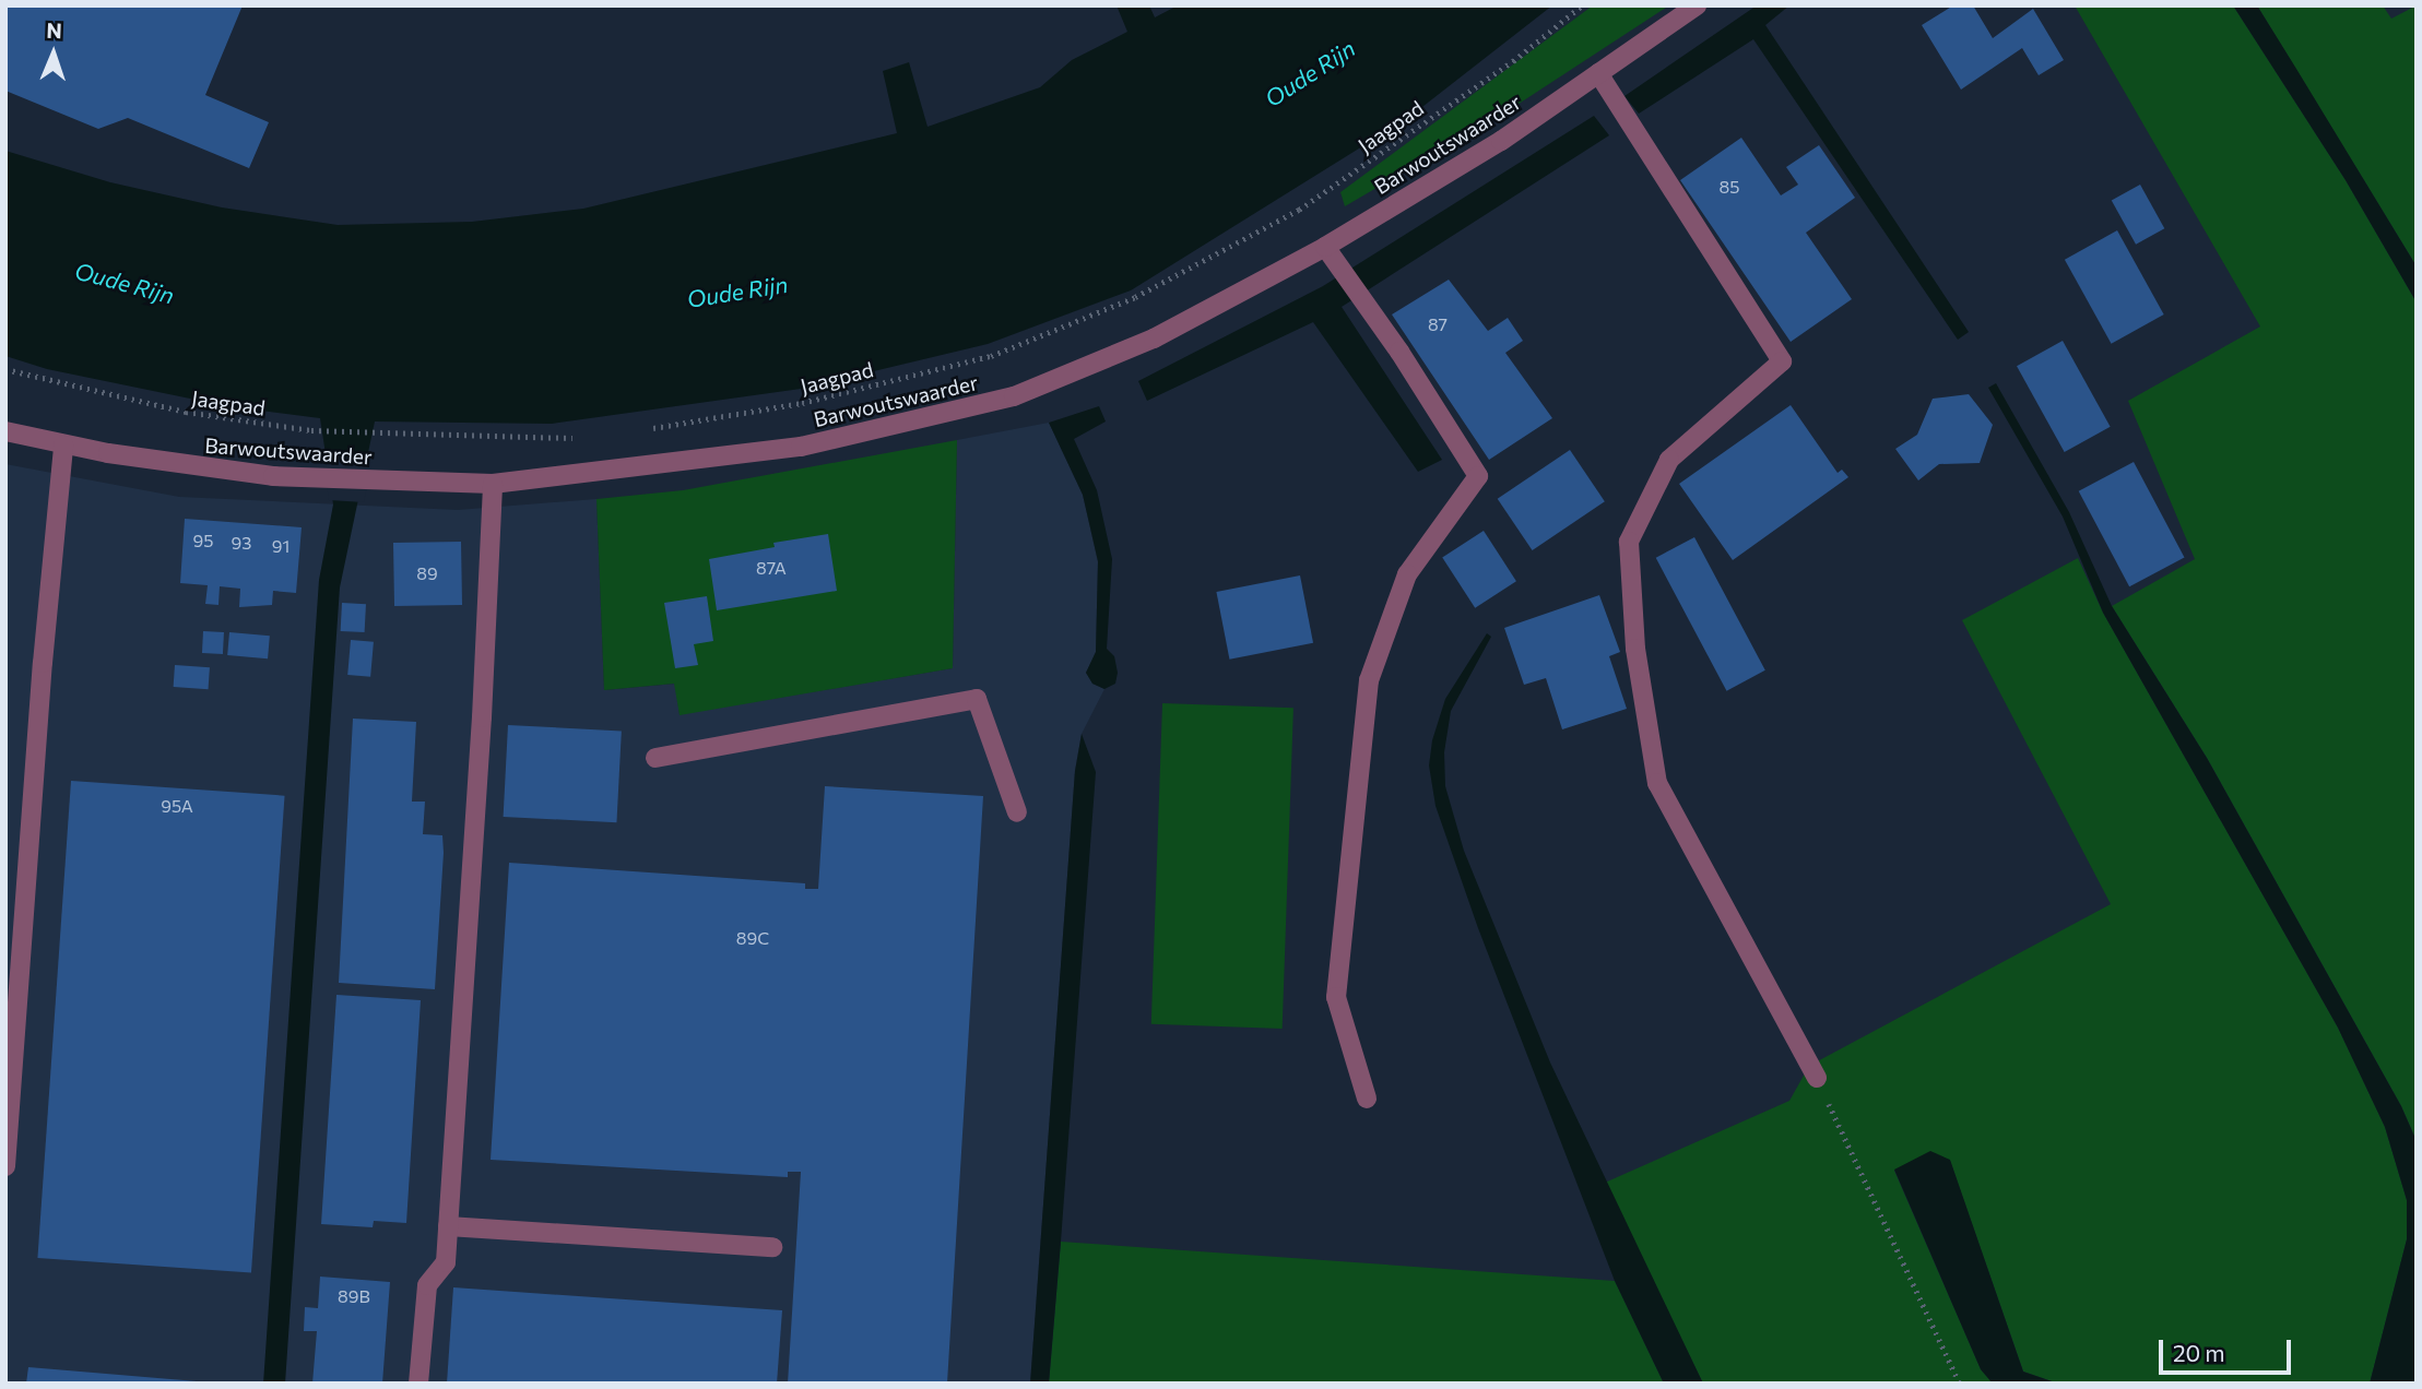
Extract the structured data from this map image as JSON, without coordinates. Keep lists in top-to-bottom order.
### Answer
{
  "streets": {
    "street": ["Barwoutswaarder"],
    "path": ["Jaagpad"]
  },
  "water": ["Oude Rijn"],
  "house_numbers": [
    "85",
    "87",
    "95",
    "93",
    "91",
    "87A",
    "89",
    "95A",
    "89C",
    "89B"
  ],
  "scale_bar": "20 m",
  "north": "top"
}
